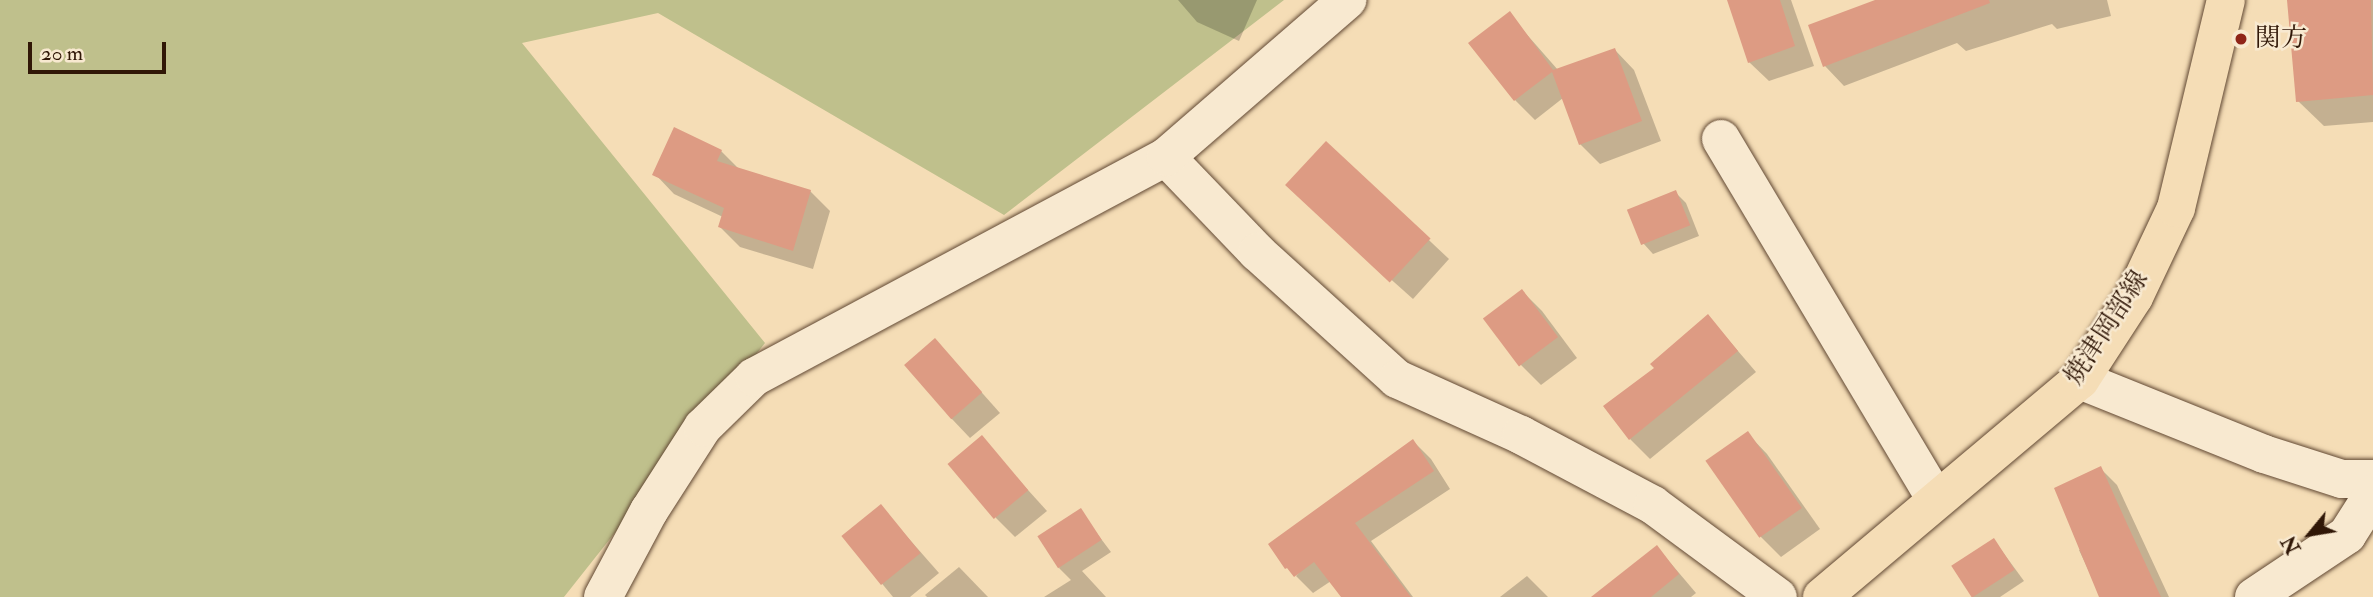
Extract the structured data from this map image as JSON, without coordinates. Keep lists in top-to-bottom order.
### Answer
{
  "streets": {
    "main road": ["焼津岡部線"]
  },
  "places": ["関方"],
  "scale_bar": "20 m",
  "north": "bottom left"
}
